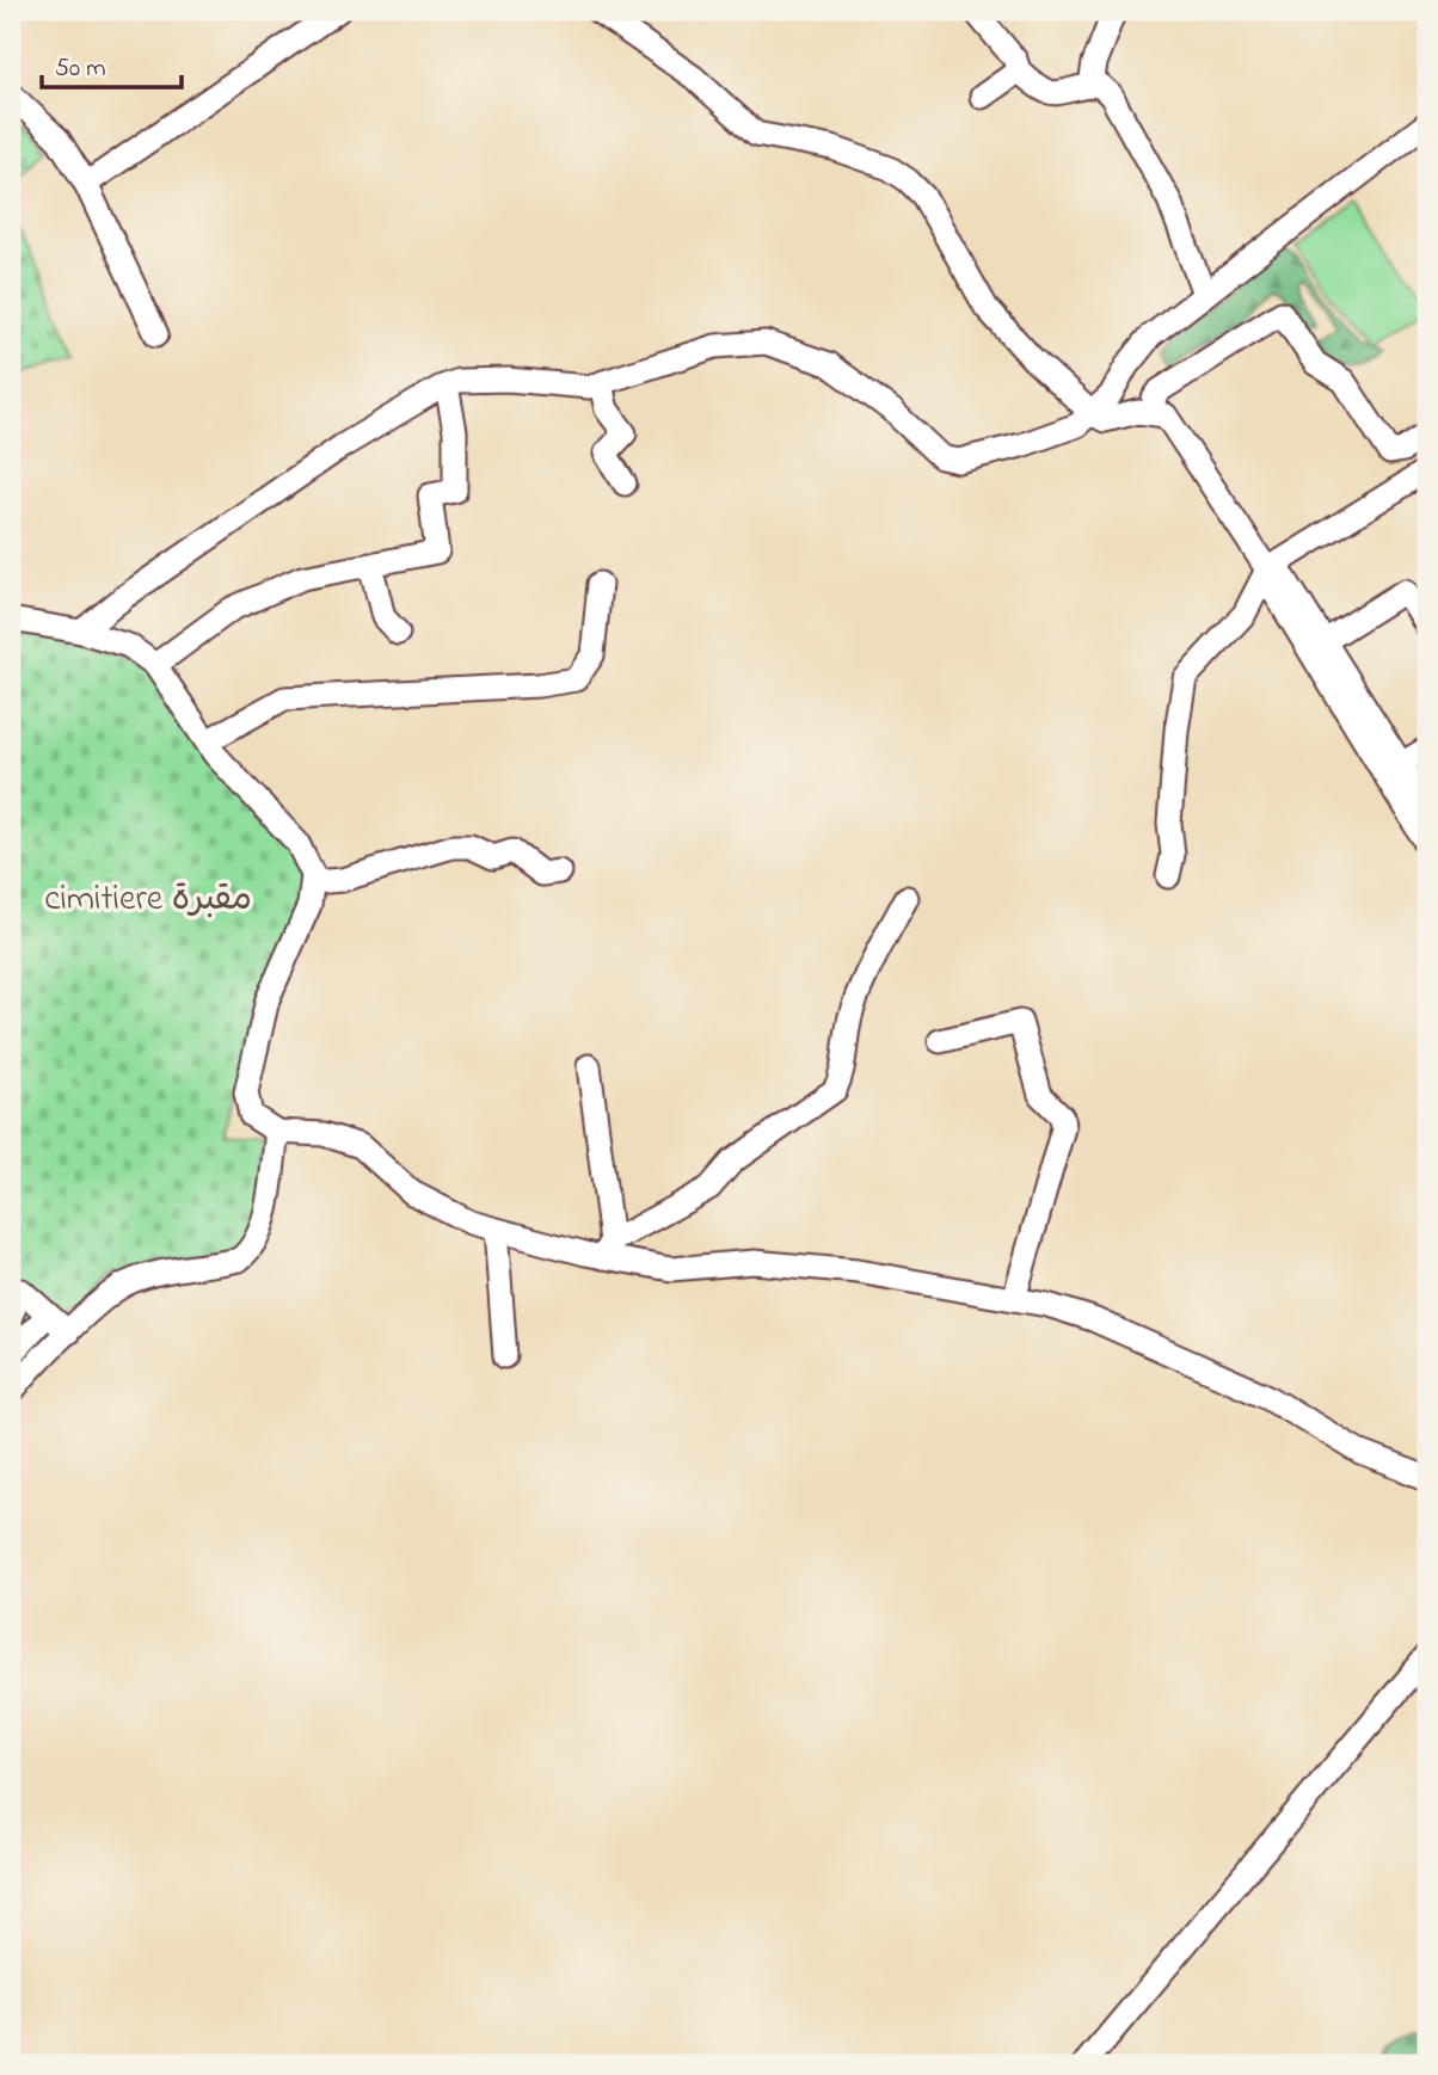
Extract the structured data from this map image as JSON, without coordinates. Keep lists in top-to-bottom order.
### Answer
{
  "parks": ["cimitiere مقبرة"],
  "scale_bar": "50 m"
}
